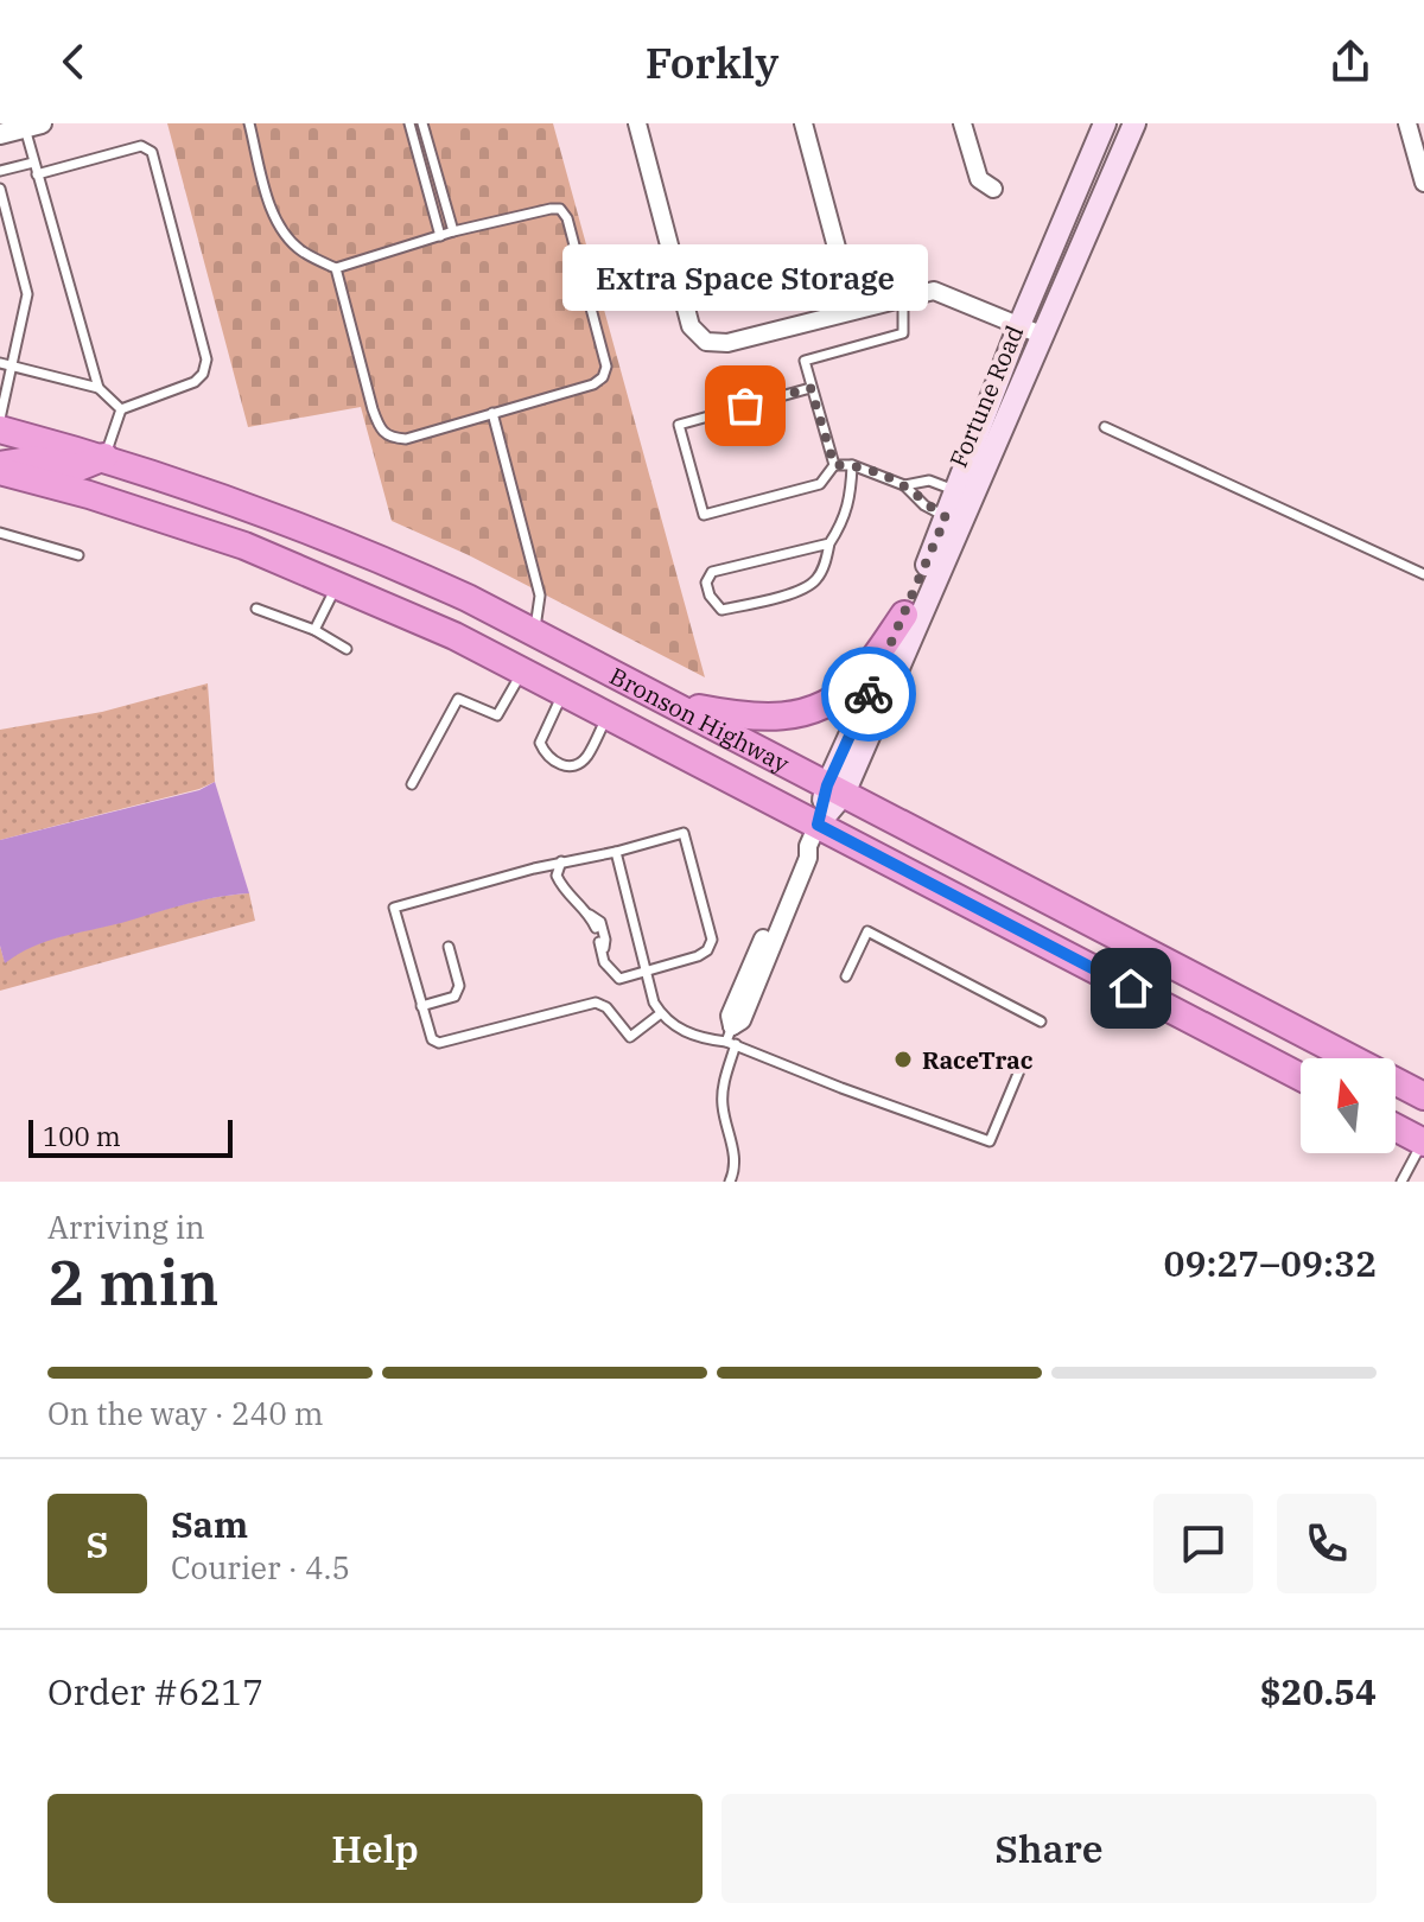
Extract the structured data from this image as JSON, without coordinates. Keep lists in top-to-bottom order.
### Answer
{
  "streets": {
    "highway": ["Bronson Highway"],
    "main road": ["Fortune Road"]
  },
  "crossings": [
    ["Fortune Road", "Bronson Highway"]
  ],
  "places": ["Extra Space Storage", "RaceTrac"],
  "scale_bar": "100 m",
  "north": "top",
  "page": {
    "header": "Forkly",
    "bubble": "Extra Space Storage",
    "scale": "100 m",
    "heading": ["2 min", "Arriving in", "09:27–09:32"],
    "panel": [
      "Sam",
      "Courier · 4.5",
      "Order #6217",
      "$20.54"
    ],
    "bar": "On the way · 240 m",
    "round": "S",
    "buttons": ["Help", "Share"]
  }
}
